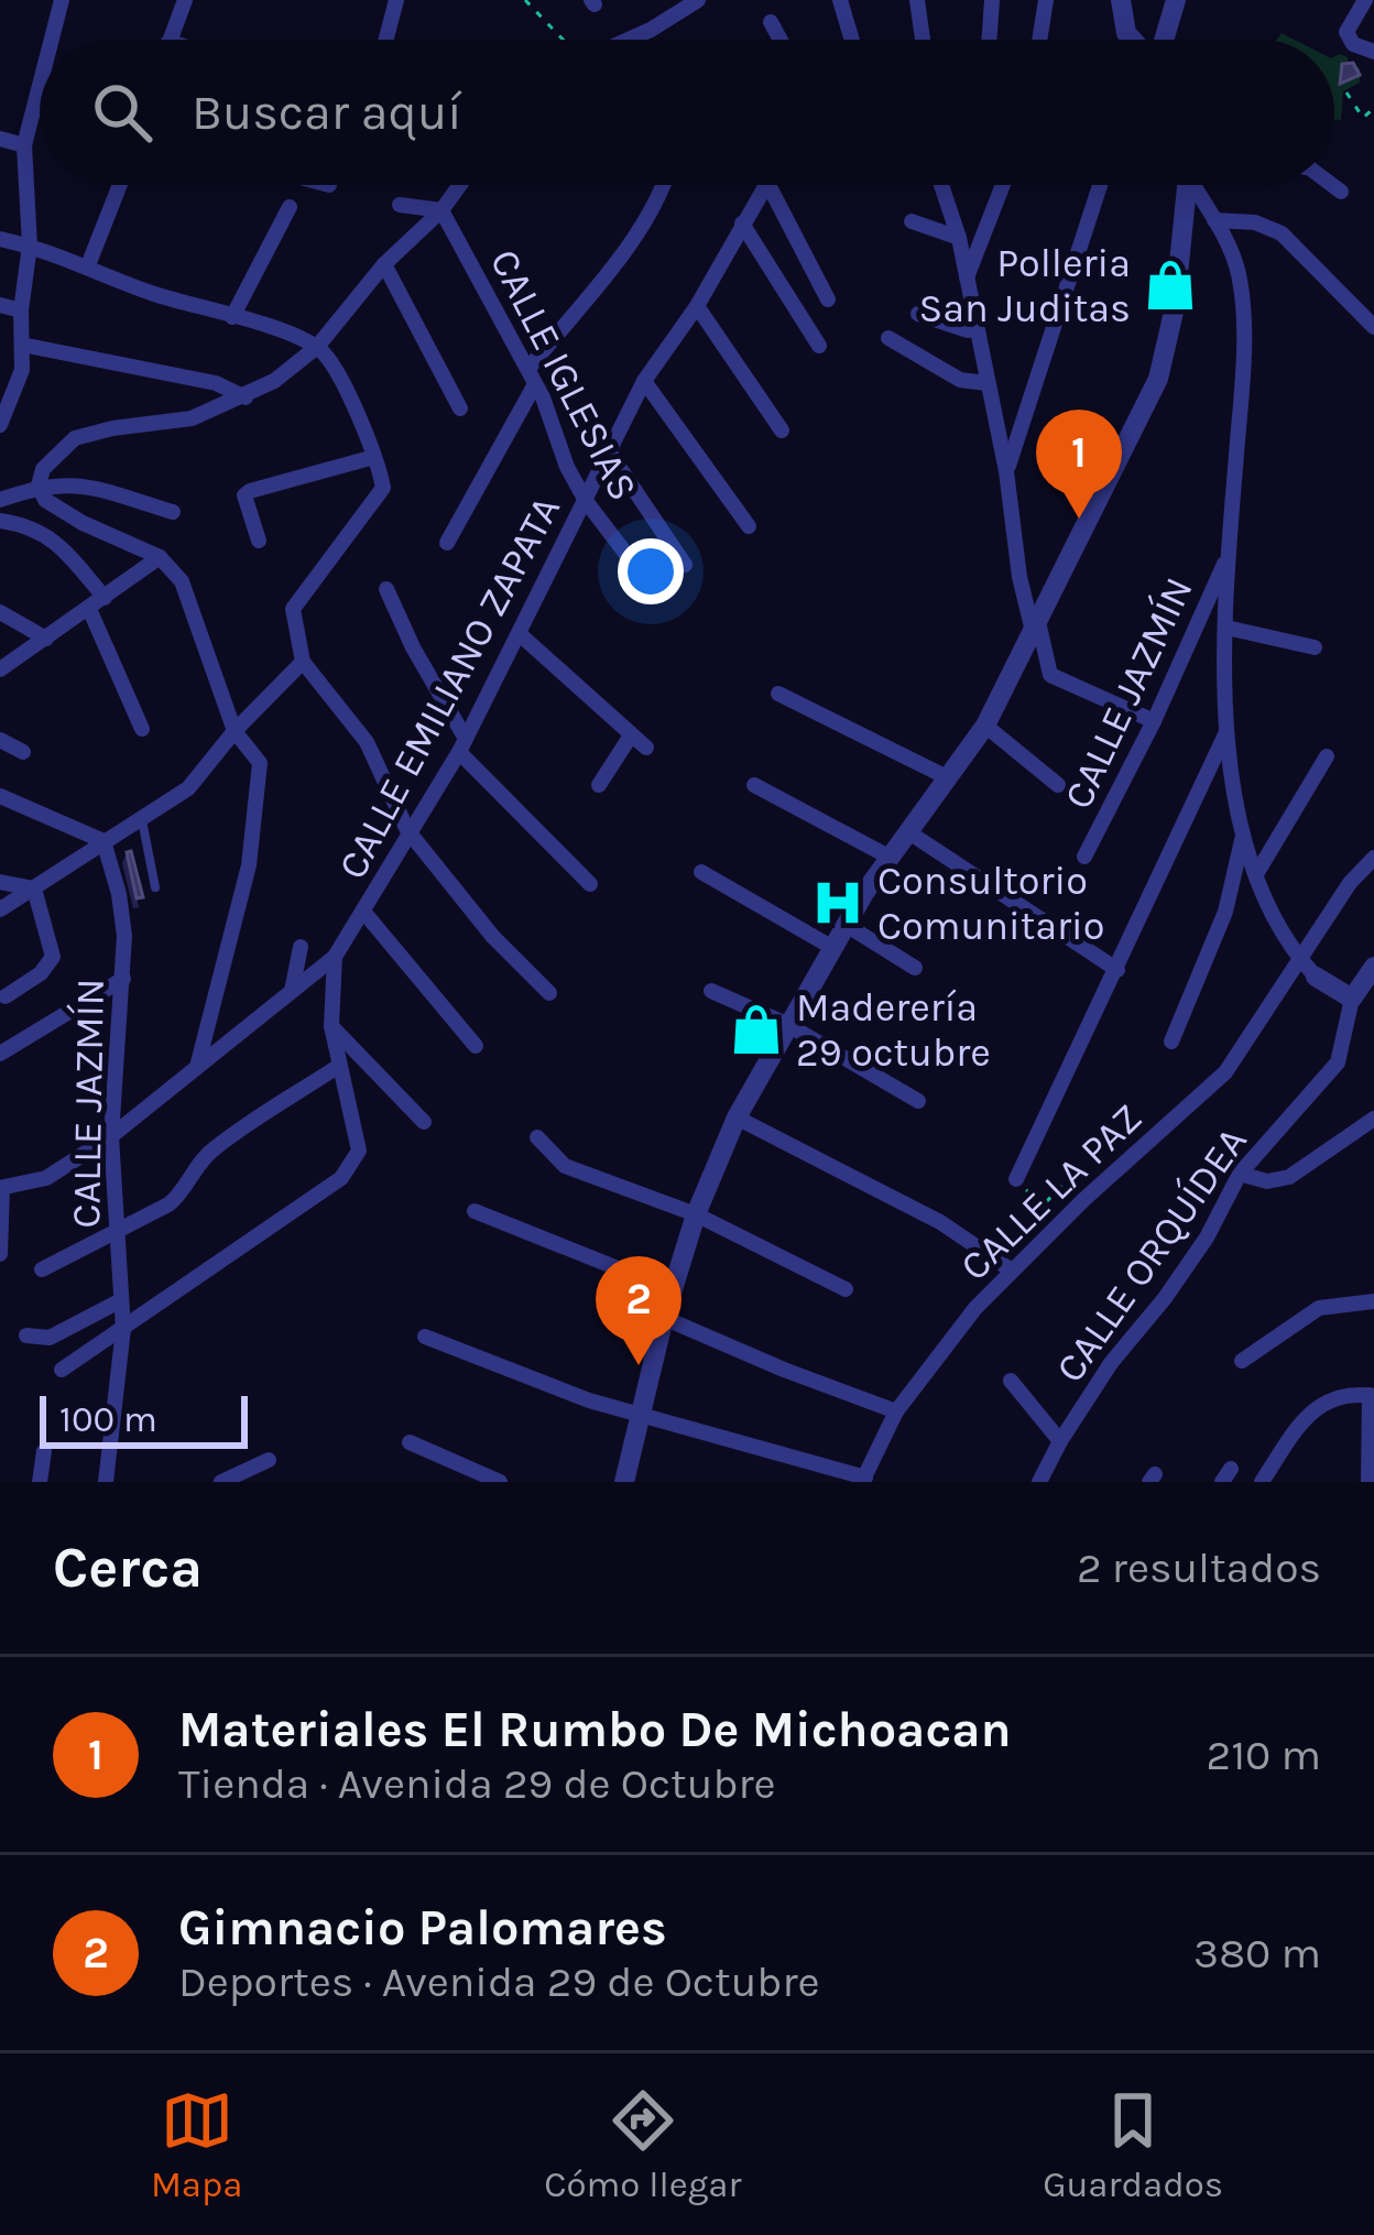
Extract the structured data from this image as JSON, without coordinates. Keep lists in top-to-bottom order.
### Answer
{
  "streets": {
    "street": [
      "CALLE IGLESIAS",
      "CALLE EMILIANO ZAPATA",
      "CALLE JAZMÍN",
      "CALLE LA PAZ",
      "CALLE ORQUÍDEA"
    ]
  },
  "crossings": [
    ["CALLE IGLESIAS", "CALLE EMILIANO ZAPATA"],
    ["CALLE EMILIANO ZAPATA", "CALLE JAZMÍN"]
  ],
  "places": {
    "shop": ["Polleria San Juditas", "Maderería 29 octubre"],
    "hospital": ["Consultorio Comunitario"]
  },
  "scale_bar": "100 m",
  "page": {
    "search": "Buscar aquí",
    "pins": ["1", "2"],
    "scale": "100 m",
    "heading": ["Cerca", "2 resultados"],
    "list": [
      {
        "mark": "1",
        "name": "Materiales El Rumbo De Michoacan",
        "note": "Tienda · Avenida 29 de Octubre",
        "value": "210 m"
      },
      {
        "mark": "2",
        "name": "Gimnacio Palomares",
        "note": "Deportes · Avenida 29 de Octubre",
        "value": "380 m"
      }
    ],
    "nav": ["Mapa", "Cómo llegar", "Guardados"]
  }
}
